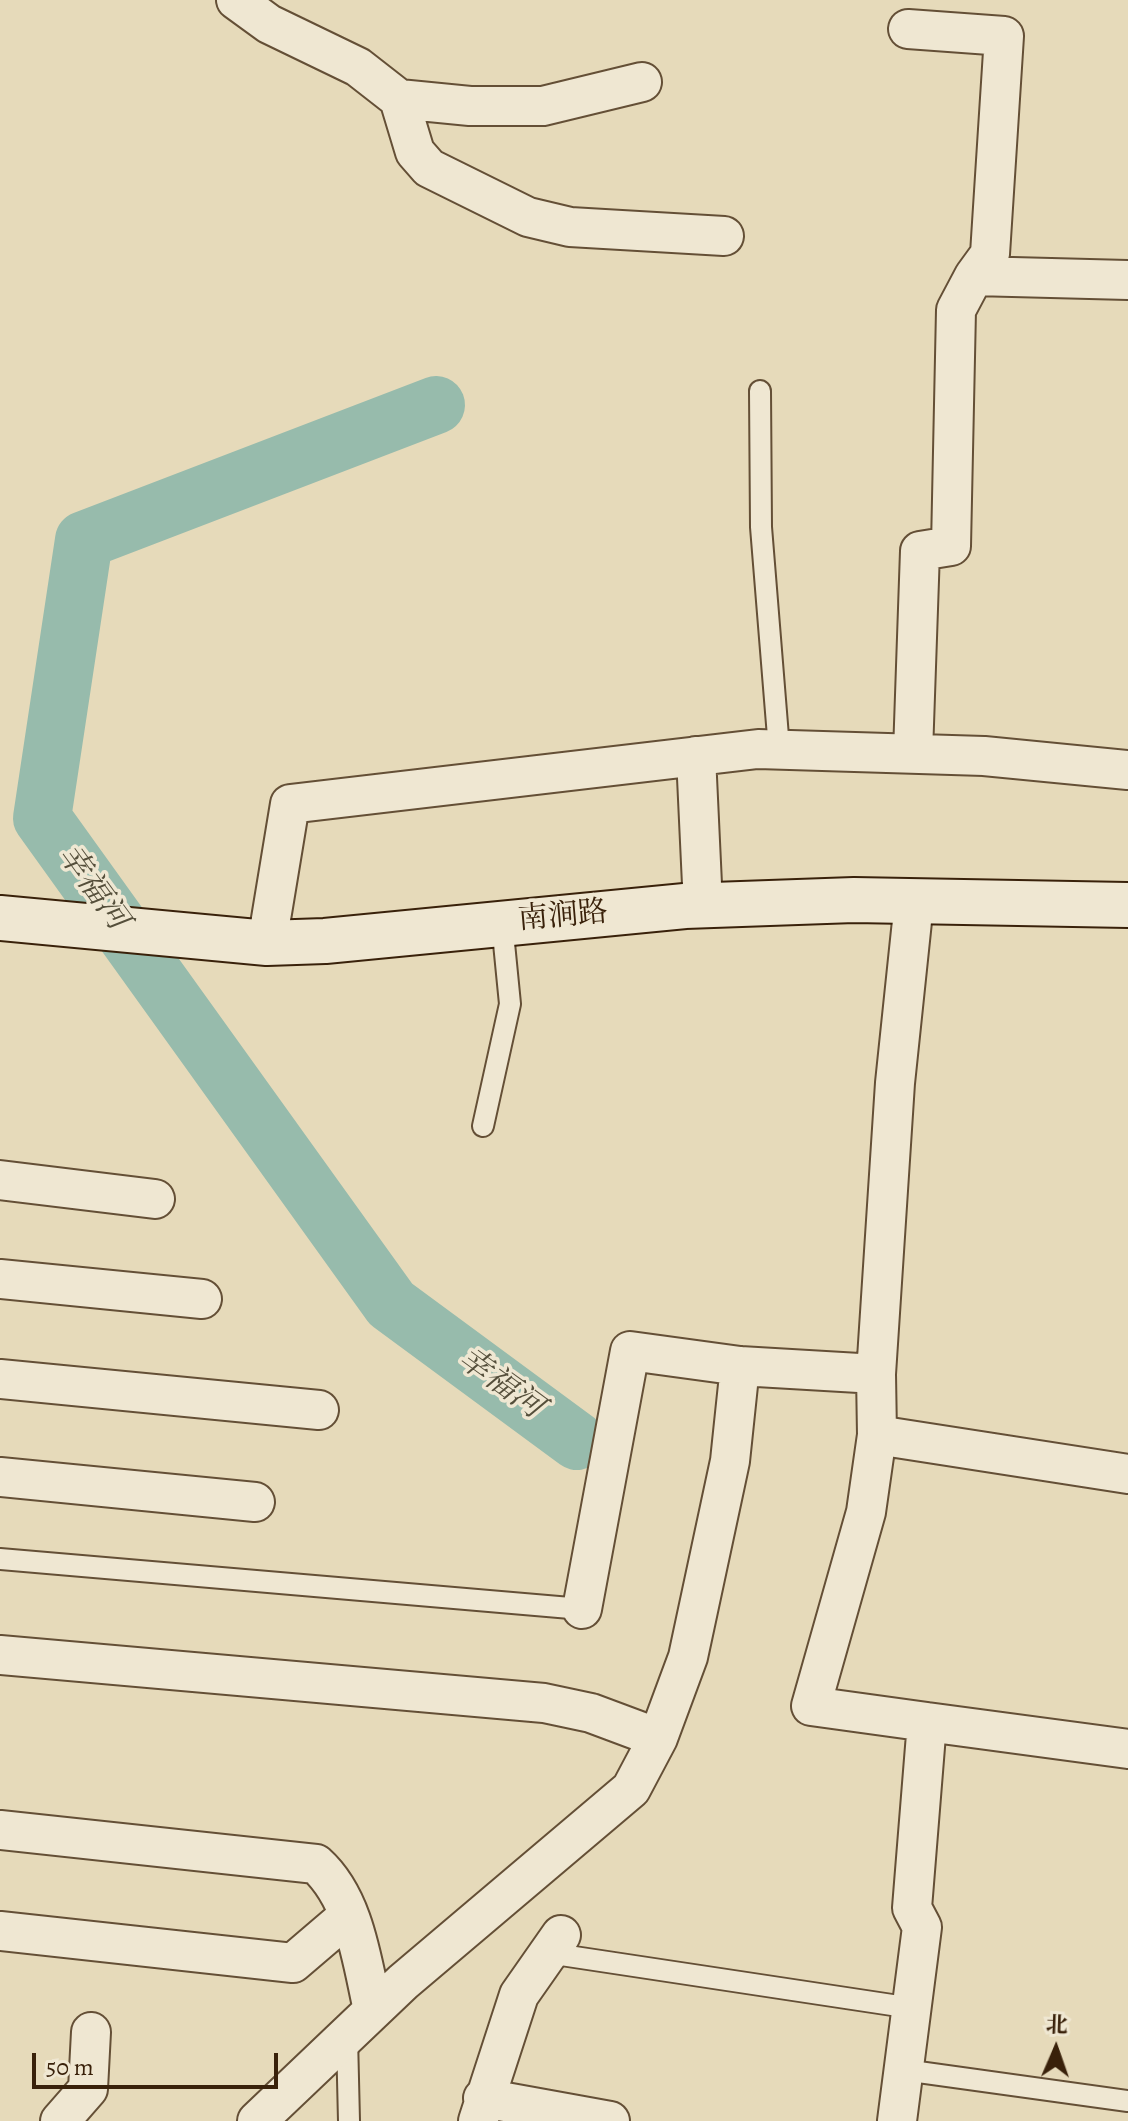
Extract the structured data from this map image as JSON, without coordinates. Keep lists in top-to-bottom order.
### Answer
{
  "streets": {
    "main road": ["南涧路"]
  },
  "water": ["幸福河"],
  "scale_bar": "50 m",
  "north": "top"
}
